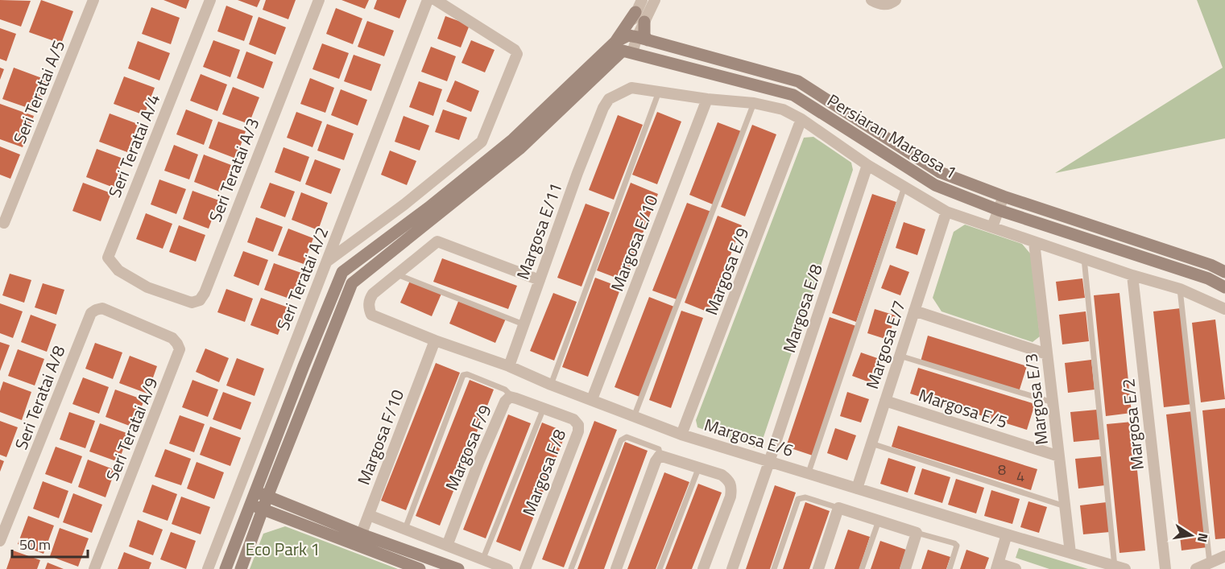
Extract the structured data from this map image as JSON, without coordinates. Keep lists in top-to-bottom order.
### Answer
{
  "streets": {
    "street": [
      "Seri Teratai A/5",
      "Persiaran Margosa 1",
      "Seri Teratai A/4",
      "Seri Teratai A/3",
      "Margosa E/11",
      "Margosa E/10",
      "Margosa E/9",
      "Seri Teratai A/2",
      "Margosa E/8",
      "Margosa E/7",
      "Seri Teratai A/8",
      "Margosa E/3",
      "Margosa E/5",
      "Margosa E/2",
      "Seri Teratai A/9",
      "Margosa F/10",
      "Margosa E/6",
      "Margosa F/9",
      "Margosa F/8"
    ]
  },
  "crossings": [
    ["Seri Teratai A/4", "Seri Teratai A/3"],
    ["Margosa E/11", "Margosa E/6"],
    ["Margosa E/10", "Margosa E/6"],
    ["Margosa E/9", "Margosa E/6"],
    ["Margosa E/8", "Margosa E/6"],
    ["Margosa E/7", "Margosa E/5"],
    ["Margosa E/7", "Margosa E/6"],
    ["Seri Teratai A/8", "Seri Teratai A/9"],
    ["Margosa E/3", "Margosa E/5"],
    ["Margosa E/3", "Margosa E/6"],
    ["Margosa F/10", "Margosa E/6"],
    ["Margosa F/9", "Margosa F/8"]
  ],
  "parks": ["Eco Park 1"],
  "house_numbers": ["8", "4"],
  "scale_bar": "50 m",
  "north": "right"
}
